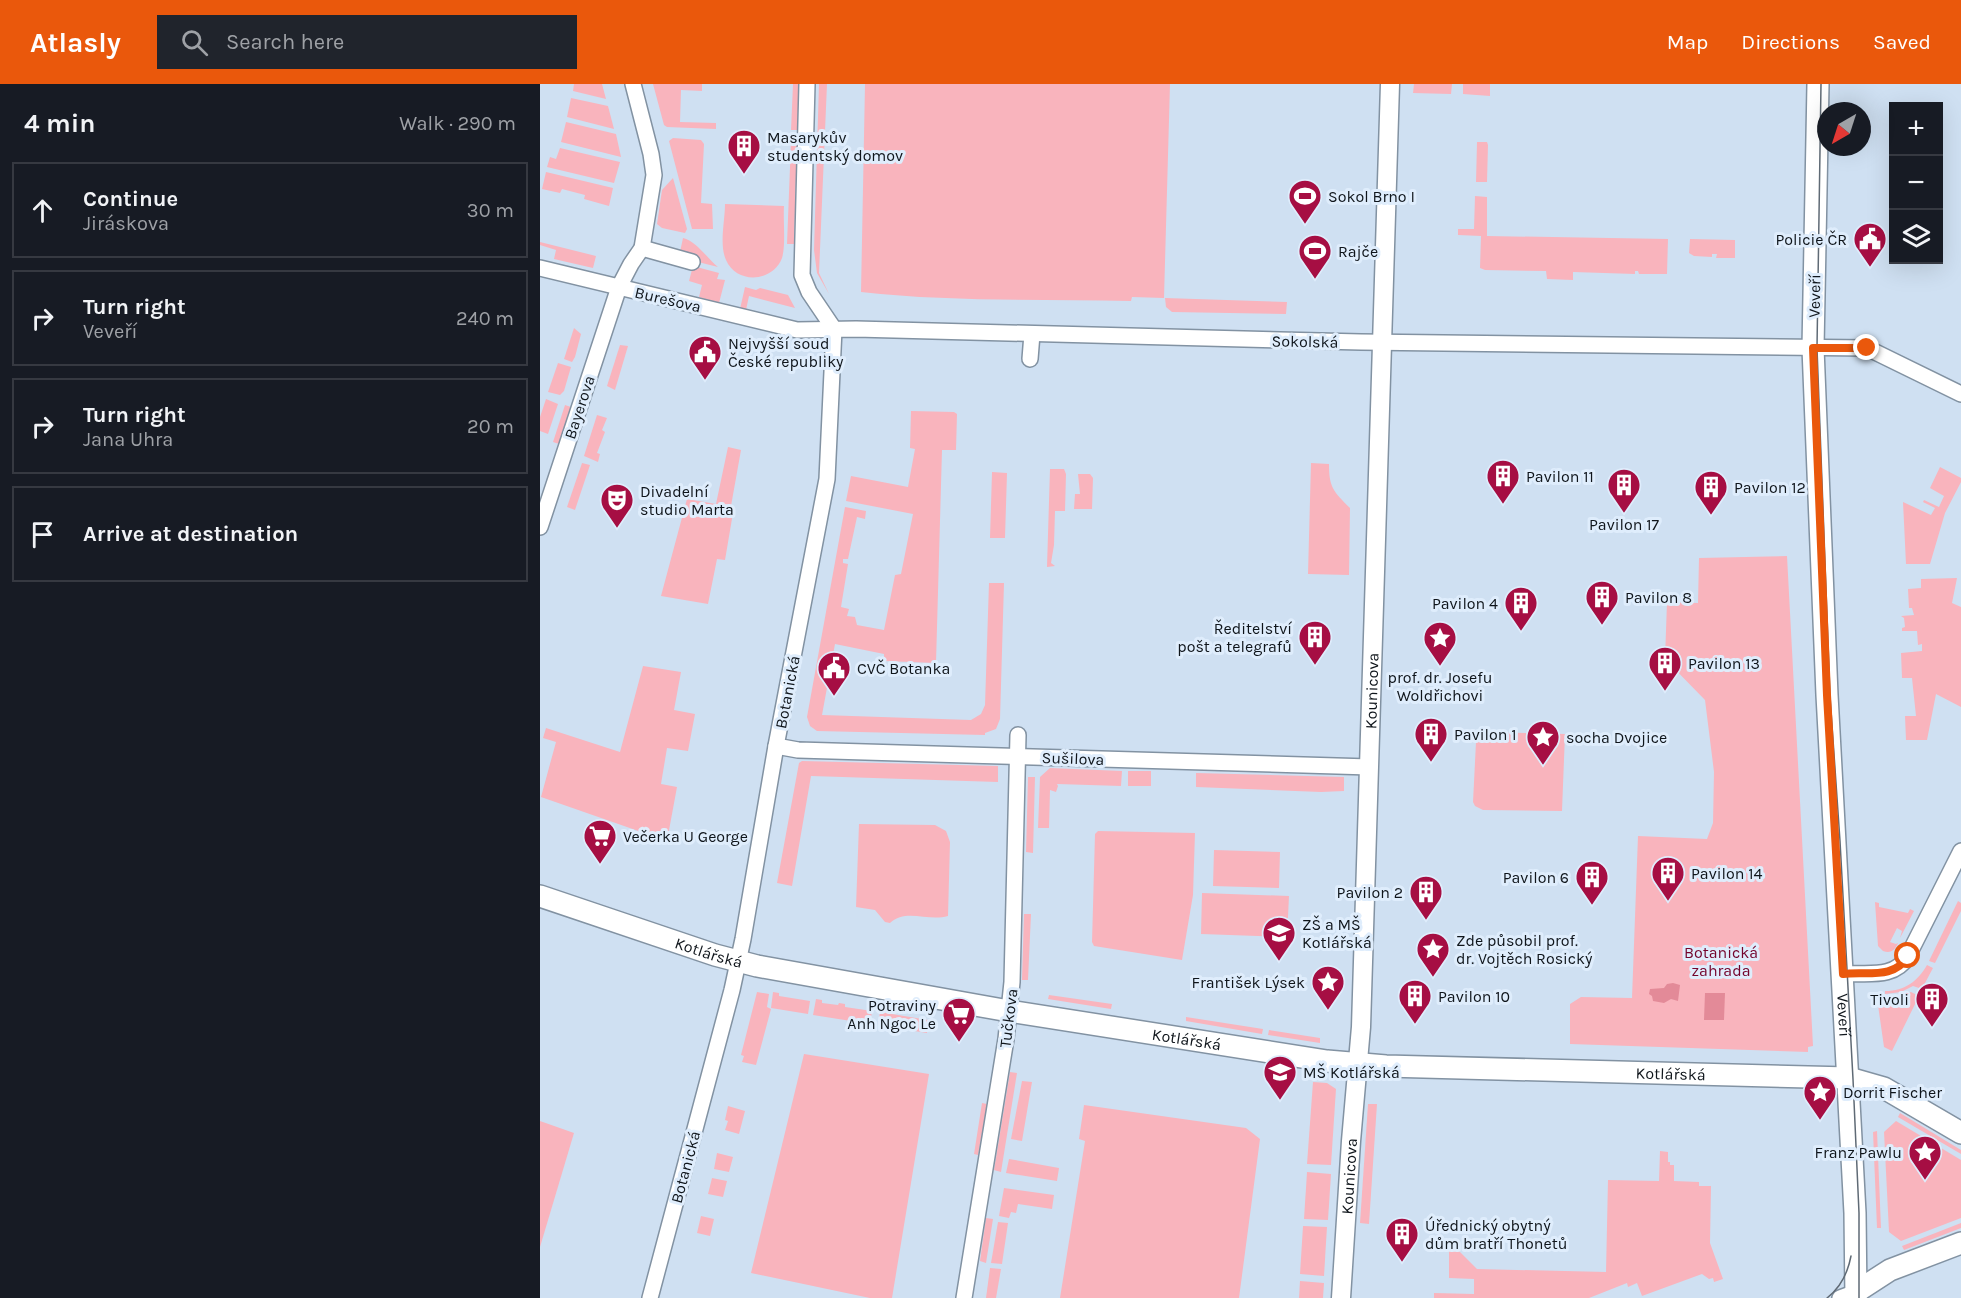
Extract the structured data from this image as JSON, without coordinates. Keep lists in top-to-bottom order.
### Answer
{
  "streets": {
    "main road": ["Veveří", "Kotlářská"],
    "street": [
      "Burešova",
      "Sokolská",
      "Bayerova",
      "Kounicova",
      "Botanická",
      "Sušilova",
      "Tučkova"
    ]
  },
  "crossings": [
    ["Veveří", "Sokolská"],
    ["Veveří", "Kotlářská"],
    ["Burešova", "Sokolská"],
    ["Burešova", "Bayerova"],
    ["Sokolská", "Kounicova"],
    ["Sokolská", "Botanická"],
    ["Kounicova", "Sušilova"],
    ["Kounicova", "Kotlářská"],
    ["Botanická", "Sušilova"],
    ["Botanická", "Kotlářská"],
    ["Sušilova", "Tučkova"],
    ["Kotlářská", "Tučkova"]
  ],
  "parks": ["Botanická zahrada"],
  "places": {
    "building": [
      "Masarykův studentský domov",
      "Pavilon 11",
      "Pavilon 17",
      "Pavilon 12",
      "Pavilon 8",
      "Pavilon 4",
      "Ředitelství pošt a telegrafů",
      "Pavilon 13",
      "Pavilon 1",
      "Pavilon 14",
      "Pavilon 6",
      "Pavilon 2",
      "Pavilon 10",
      "Tivoli",
      "Úřednický obytný dům bratří Thonetů"
    ],
    "sports": ["Sokol Brno I", "Rajče"],
    "public building": ["Policie ČR", "Nejvyšší soud České republiky", "CVČ Botanka"],
    "theatre": ["Divadelní studio Marta"],
    "place": [
      "prof. dr. Josefu Woldřichovi",
      "socha Dvojice",
      "Zde působil prof. dr. Vojtěch Rosický",
      "František Lýsek",
      "Dorrit Fischer",
      "Franz Pawlu"
    ],
    "supermarket": ["Večerka U George", "Potraviny Anh Ngoc Le"],
    "school or university": ["ZŠ a MŠ Kotlářská", "MŠ Kotlářská"]
  },
  "north": "bottom left",
  "page": {
    "header": "Atlasly",
    "search": "Search here",
    "nav": ["Map", "Directions", "Saved"],
    "heading": ["4 min", "Walk · 290 m"],
    "map_buttons": ["+", "−"],
    "list": [
      ["Continue", "Jiráskova", "30 m"],
      ["Turn right", "Veveří", "240 m"],
      ["Turn right", "Jana Uhra", "20 m"],
      "Arrive at destination"
    ]
  }
}
